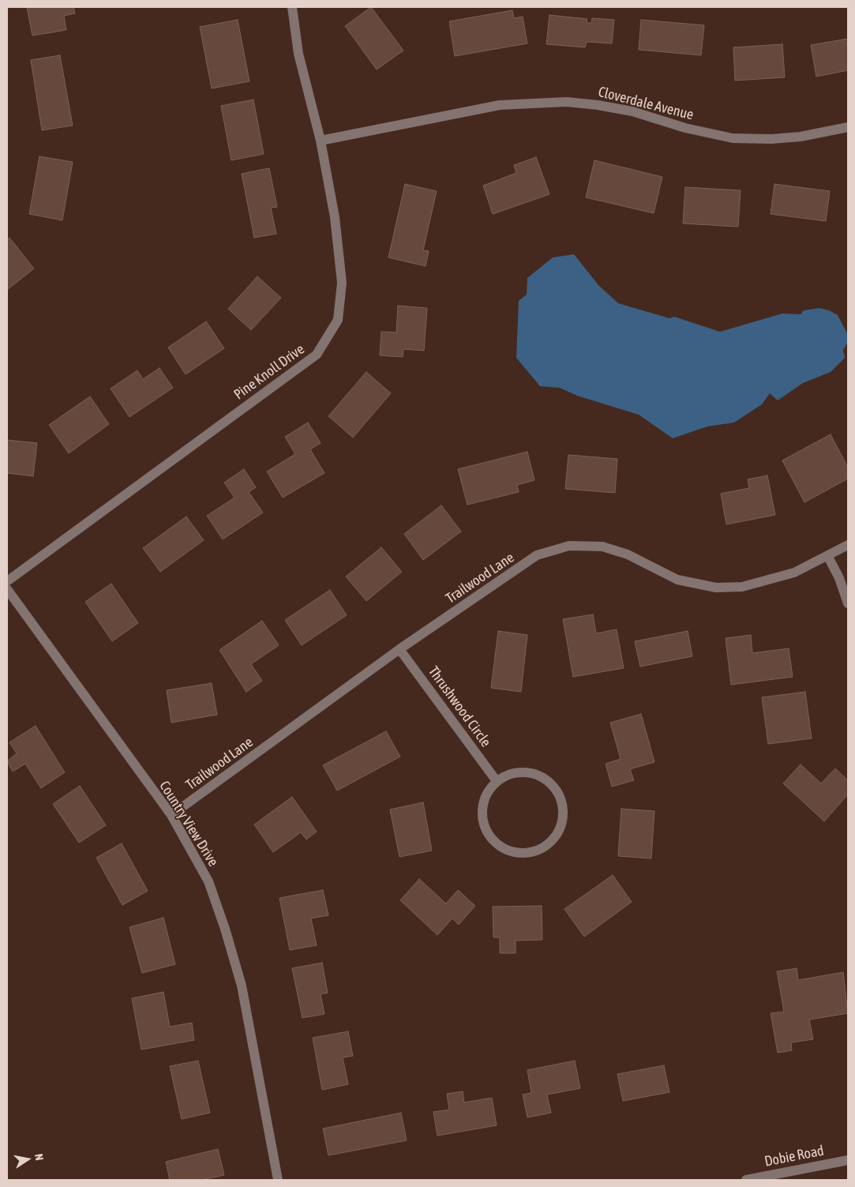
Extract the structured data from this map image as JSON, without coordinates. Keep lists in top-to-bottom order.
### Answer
{
  "streets": {
    "street": [
      "Cloverdale Avenue",
      "Pine Knoll Drive",
      "Trailwood Lane",
      "Thrushwood Circle",
      "Country View Drive",
      "Dobie Road"
    ]
  },
  "crossings": [
    ["Cloverdale Avenue", "Pine Knoll Drive"],
    ["Trailwood Lane", "Thrushwood Circle"],
    ["Trailwood Lane", "Country View Drive"]
  ],
  "north": "right"
}
